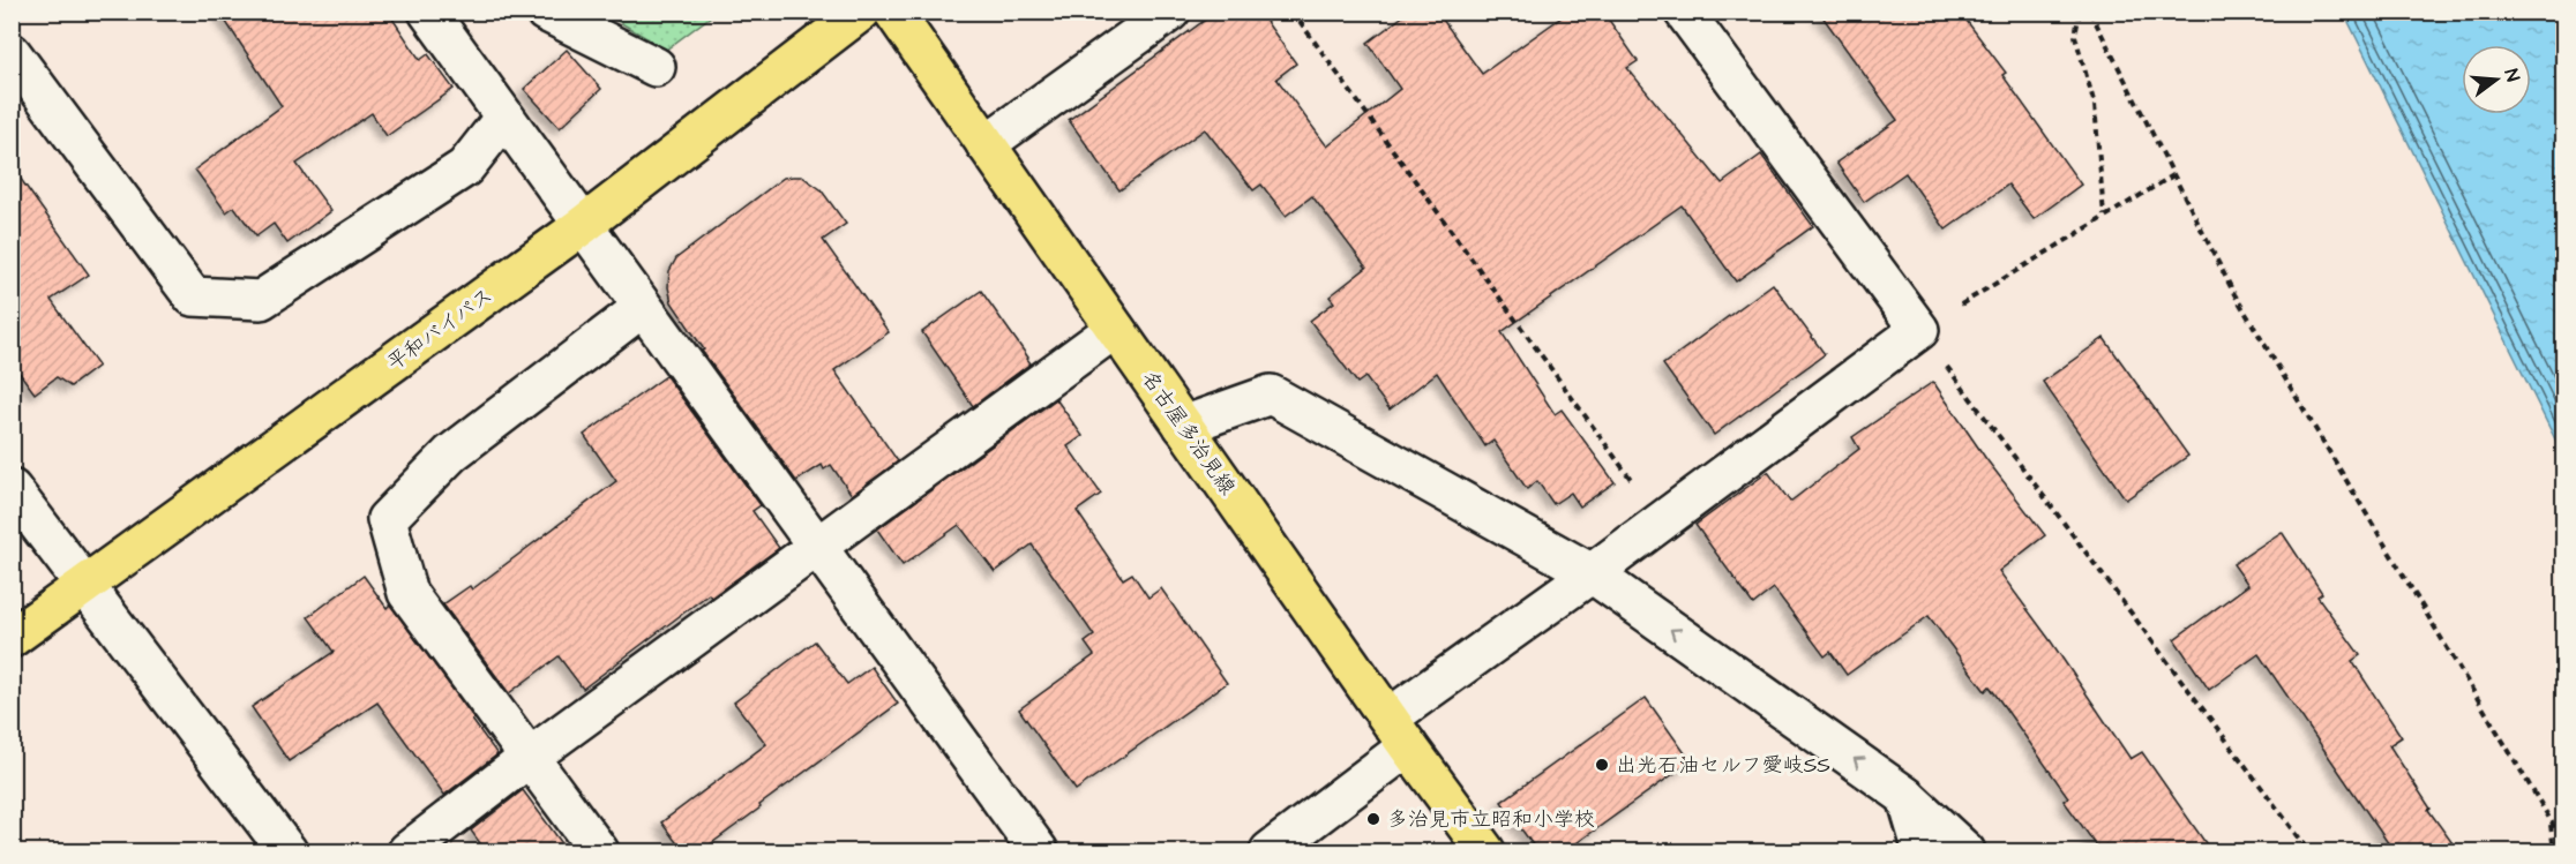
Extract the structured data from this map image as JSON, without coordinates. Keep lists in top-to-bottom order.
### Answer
{
  "streets": {
    "main road": ["平和バイパス", "名古屋多治見線"]
  },
  "places": ["出光石油セルフ愛岐SS", "多治見市立昭和小学校"],
  "north": "right"
}
